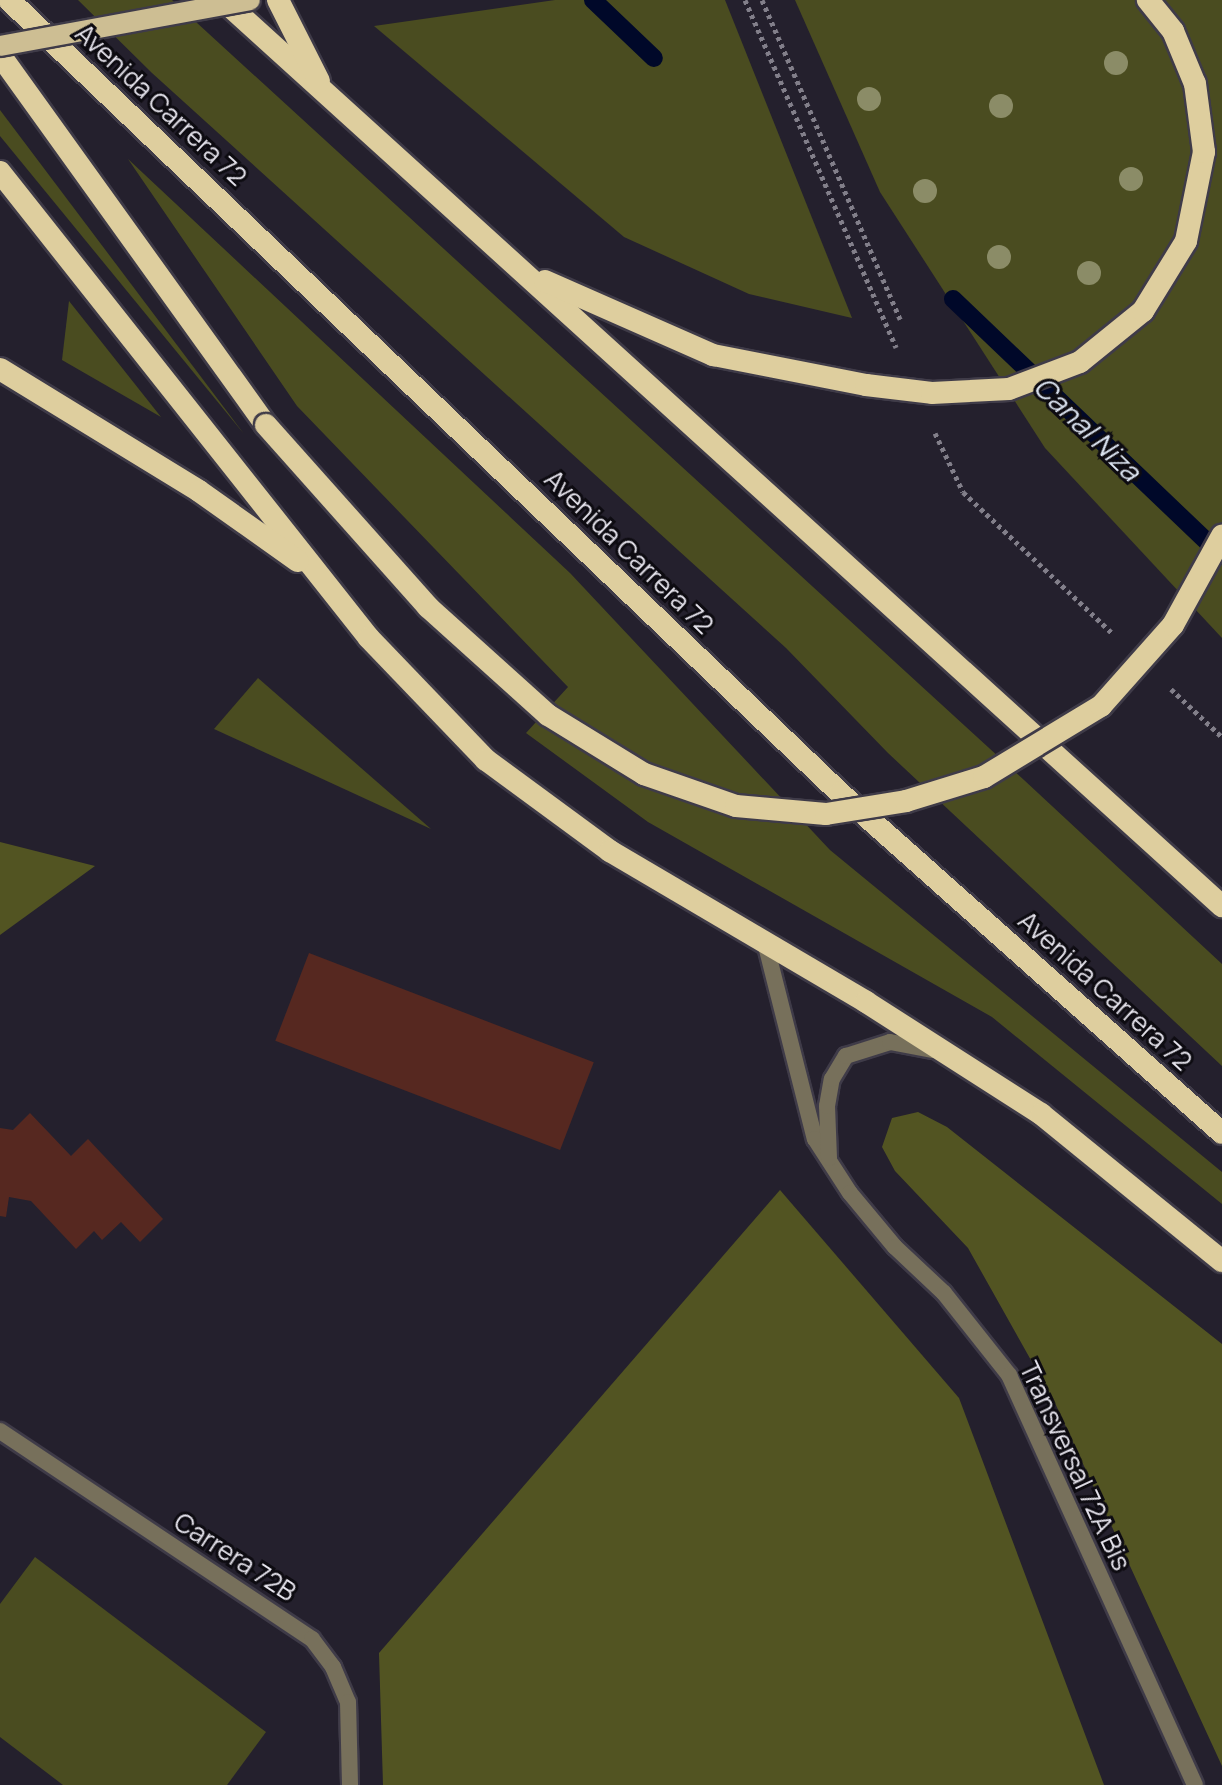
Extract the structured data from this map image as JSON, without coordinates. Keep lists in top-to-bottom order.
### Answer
{
  "streets": {
    "highway": ["Avenida Carrera 72"],
    "street": ["Transversal 72A Bis", "Carrera 72B"]
  },
  "water": ["Canal Niza"]
}
